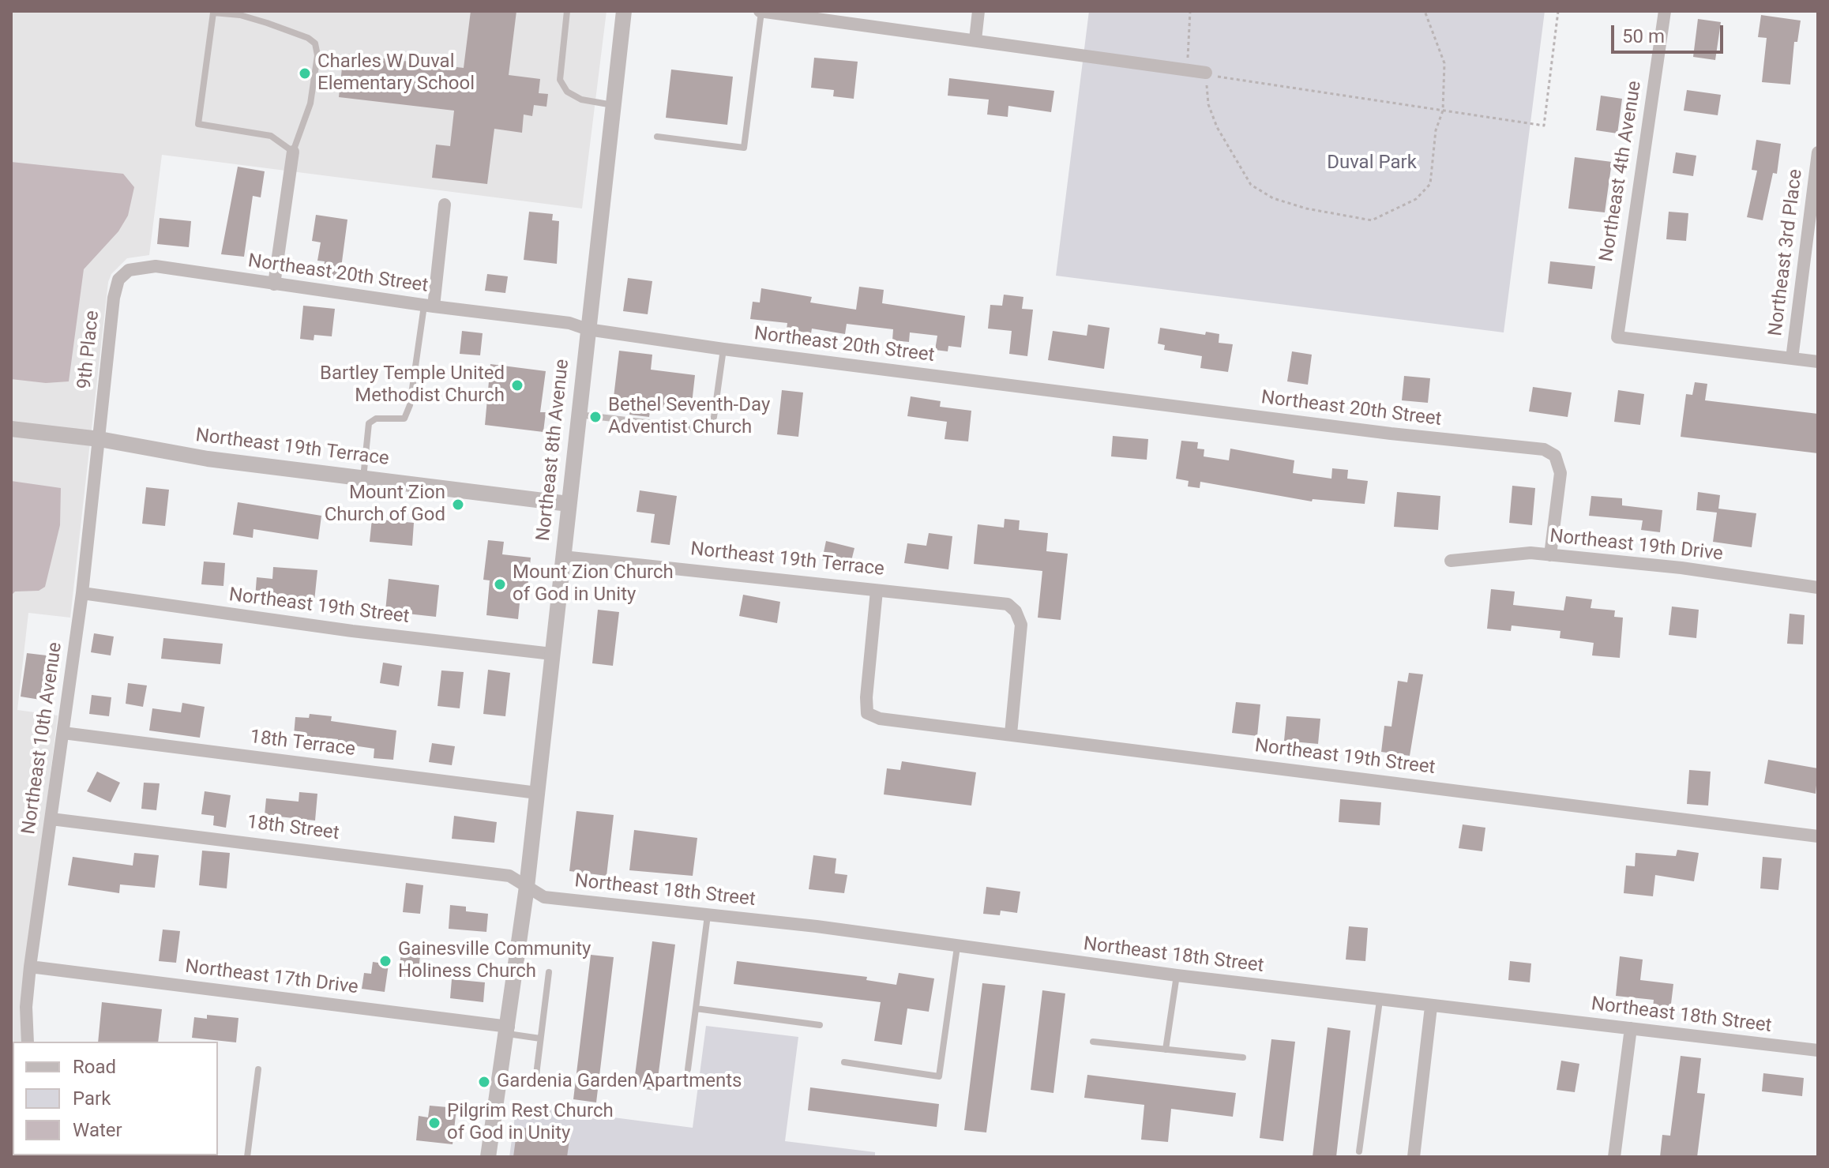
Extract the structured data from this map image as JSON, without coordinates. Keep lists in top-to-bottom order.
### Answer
{
  "streets": {
    "street": [
      "Northeast 4th Avenue",
      "Northeast 3rd Place",
      "Northeast 20th Street",
      "9th Place",
      "Northeast 19th Terrace",
      "Northeast 8th Avenue",
      "Northeast 19th Drive",
      "Northeast 19th Street",
      "Northeast 10th Avenue",
      "18th Terrace",
      "18th Street",
      "Northeast 18th Street",
      "Northeast 17th Drive"
    ]
  },
  "crossings": [
    ["Northeast 4th Avenue", "Northeast 3rd Place"],
    ["Northeast 20th Street", "9th Place"],
    ["Northeast 20th Street", "Northeast 8th Avenue"],
    ["Northeast 20th Street", "Northeast 19th Drive"],
    ["9th Place", "Northeast 19th Terrace"],
    ["9th Place", "Northeast 10th Avenue"],
    ["Northeast 19th Terrace", "Northeast 8th Avenue"],
    ["Northeast 19th Terrace", "Northeast 19th Street"],
    ["Northeast 19th Terrace", "Northeast 10th Avenue"],
    ["Northeast 8th Avenue", "Northeast 19th Street"],
    ["Northeast 8th Avenue", "18th Terrace"],
    ["Northeast 8th Avenue", "18th Street"],
    ["Northeast 8th Avenue", "Northeast 18th Street"],
    ["Northeast 8th Avenue", "Northeast 17th Drive"],
    ["Northeast 19th Street", "Northeast 10th Avenue"],
    ["Northeast 10th Avenue", "18th Terrace"],
    ["Northeast 10th Avenue", "18th Street"],
    ["Northeast 10th Avenue", "Northeast 17th Drive"],
    ["18th Street", "Northeast 18th Street"]
  ],
  "parks": ["Duval Park"],
  "places": [
    "Charles W Duval Elementary School",
    "Bartley Temple United Methodist Church",
    "Bethel Seventh-Day Adventist Church",
    "Mount Zion Church of God",
    "Mount Zion Church of God in Unity",
    "Gainesville Community Holiness Church",
    "Gardenia Garden Apartments",
    "Pilgrim Rest Church of God in Unity"
  ],
  "legend": ["Road", "Park", "Water"],
  "scale_bar": "50 m"
}
